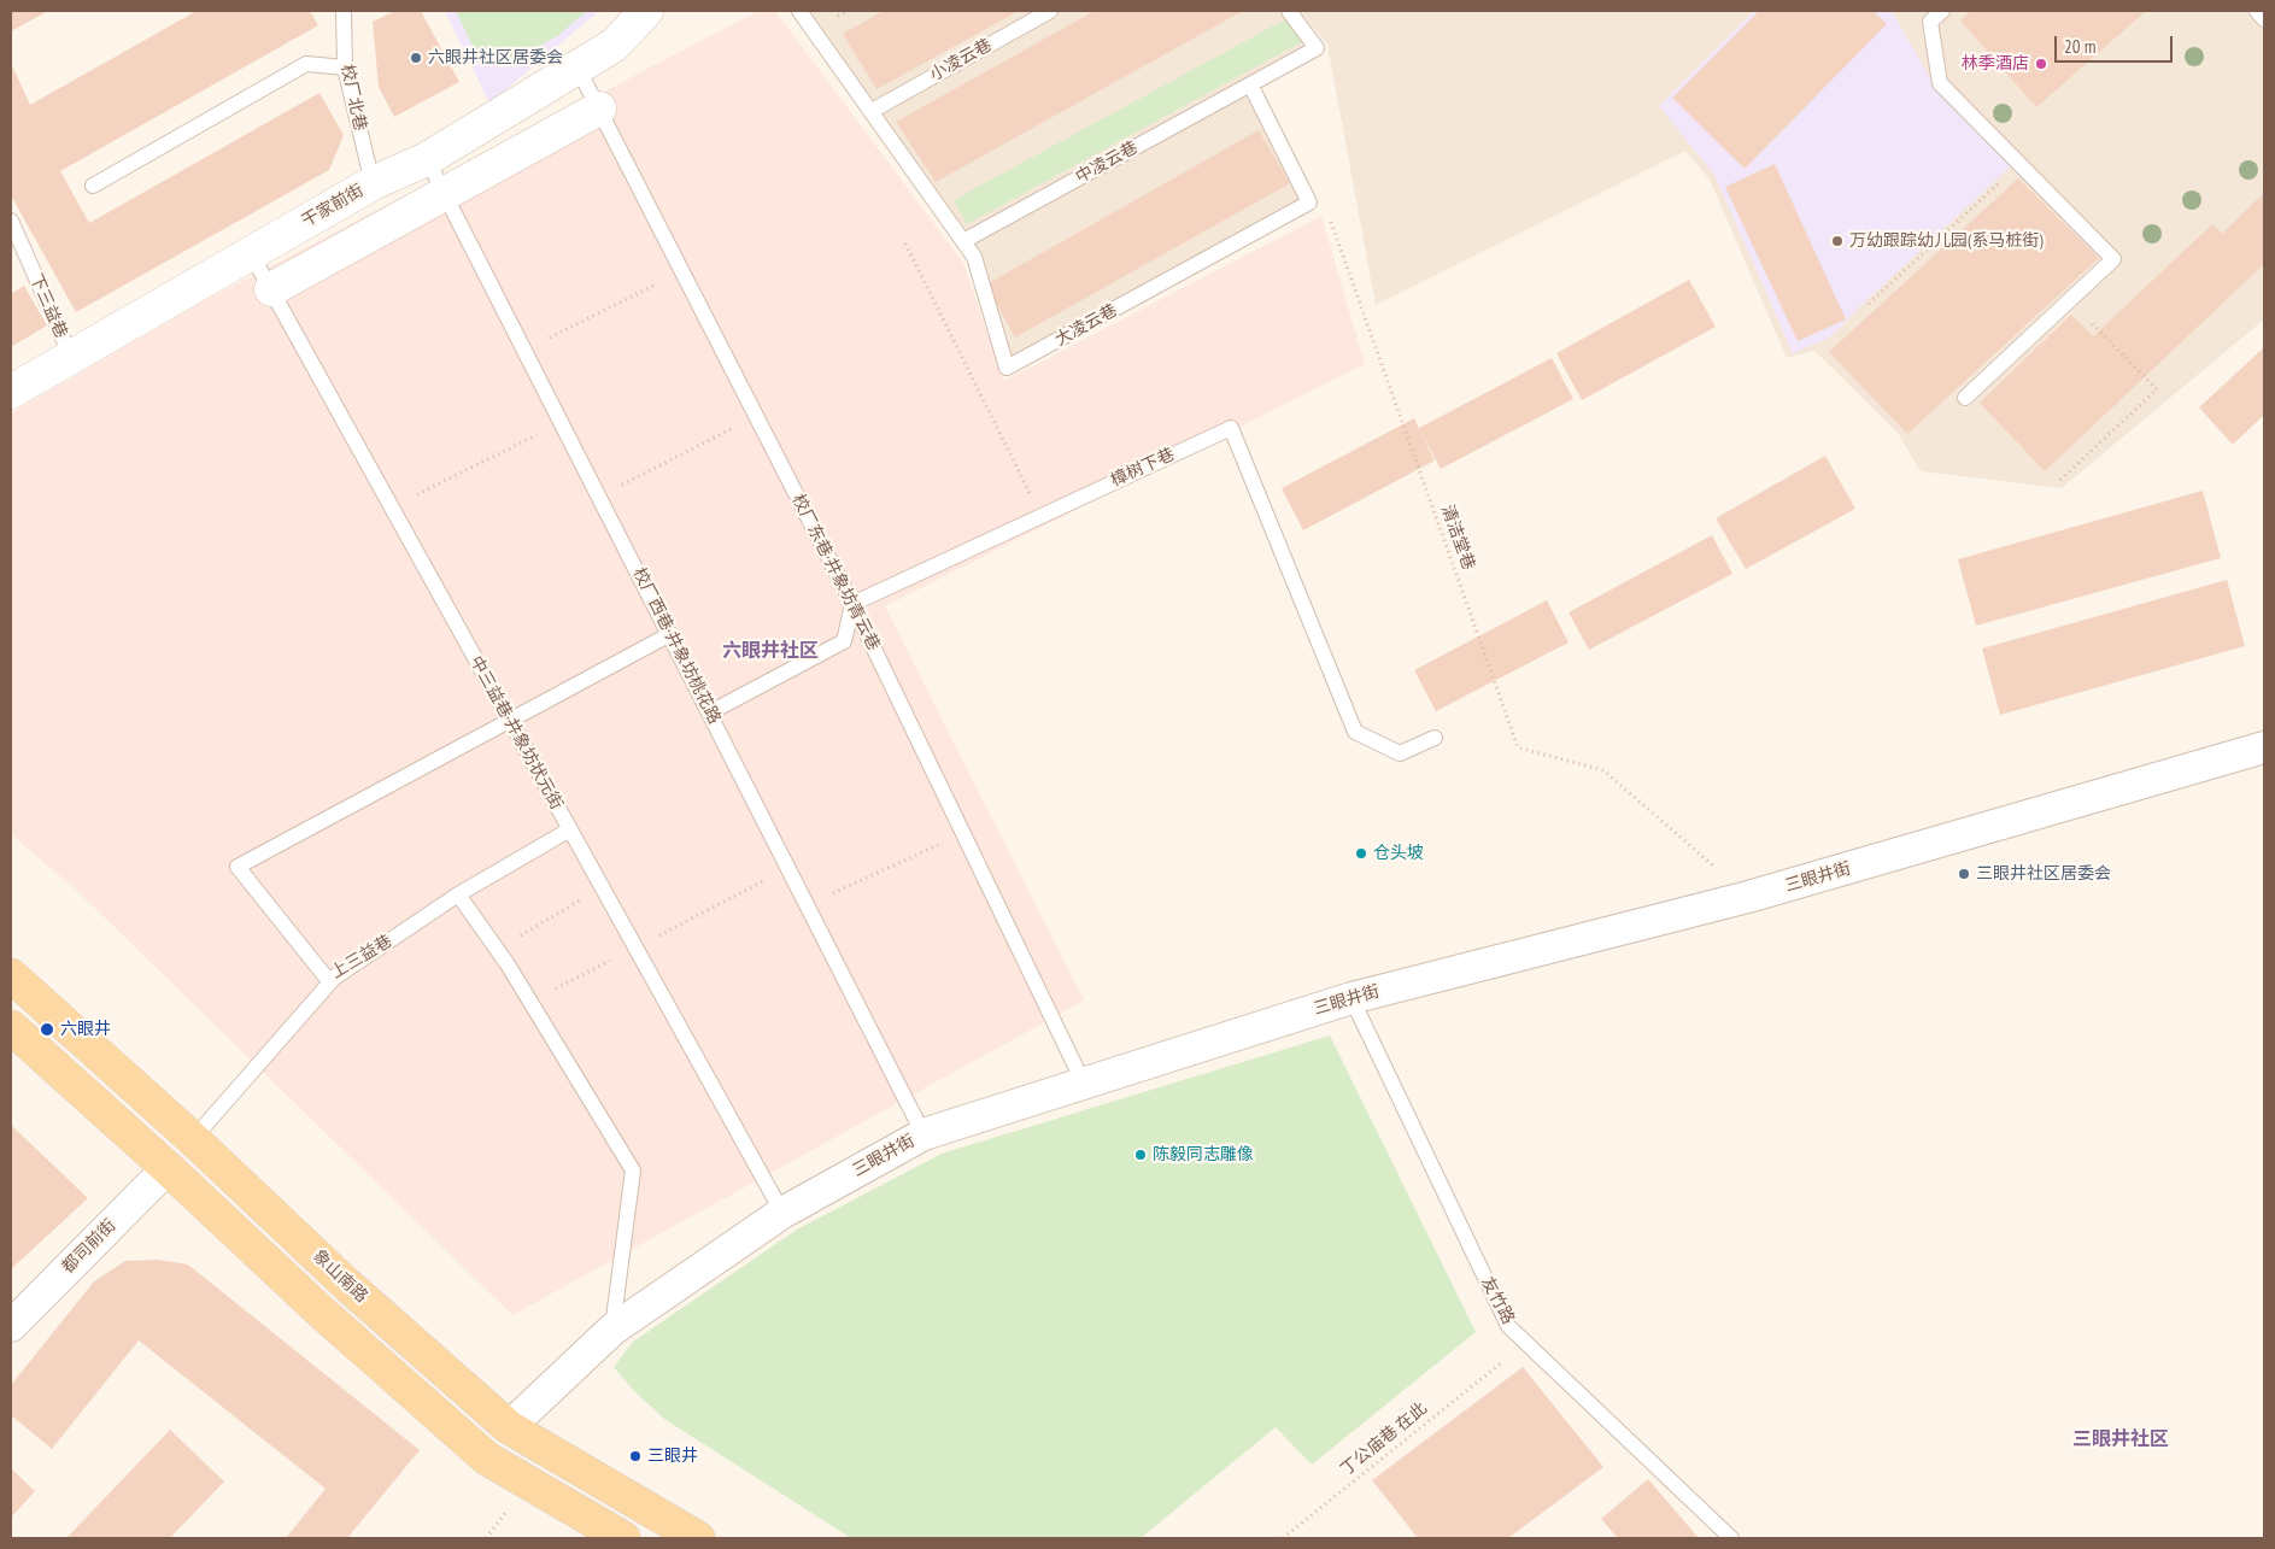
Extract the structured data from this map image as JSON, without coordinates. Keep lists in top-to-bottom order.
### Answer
{
  "streets": {
    "main road": ["象山南路"],
    "street": ["干家前街", "三眼井街", "都司前街"],
    "lane": [
      "小凌云巷",
      "校厂北巷",
      "中凌云巷",
      "下三益巷",
      "大凌云巷",
      "樟树下巷",
      "校厂东巷·井象坊青云巷",
      "校厂西巷·井象坊桃花路",
      "中三益巷·井象坊状元街",
      "上三益巷",
      "友竹路"
    ],
    "path": ["清洁堂巷", "丁公庙巷 在此"]
  },
  "crossings": [
    ["小凌云巷", "大凌云巷"],
    ["校厂北巷", "干家前街"],
    ["中凌云巷", "大凌云巷"],
    ["干家前街", "下三益巷"],
    ["干家前街", "校厂东巷·井象坊青云巷"],
    ["干家前街", "校厂西巷·井象坊桃花路"],
    ["干家前街", "中三益巷·井象坊状元街"],
    ["樟树下巷", "校厂东巷·井象坊青云巷"],
    ["清洁堂巷", "三眼井街"],
    ["校厂东巷·井象坊青云巷", "三眼井街"],
    ["校厂西巷·井象坊桃花路", "三眼井街"],
    ["校厂西巷·井象坊桃花路", "上三益巷"],
    ["中三益巷·井象坊状元街", "三眼井街"],
    ["中三益巷·井象坊状元街", "上三益巷"],
    ["三眼井街", "象山南路"],
    ["三眼井街", "友竹路"]
  ],
  "districts": ["六眼井社区", "三眼井社区"],
  "places": [
    "六眼井社区居委会",
    "林季酒店",
    "万幼跟踪幼儿园(系马桩街)",
    "仓头坡",
    "三眼井社区居委会",
    "六眼井",
    "陈毅同志雕像",
    "三眼井"
  ],
  "scale_bar": "20 m"
}
